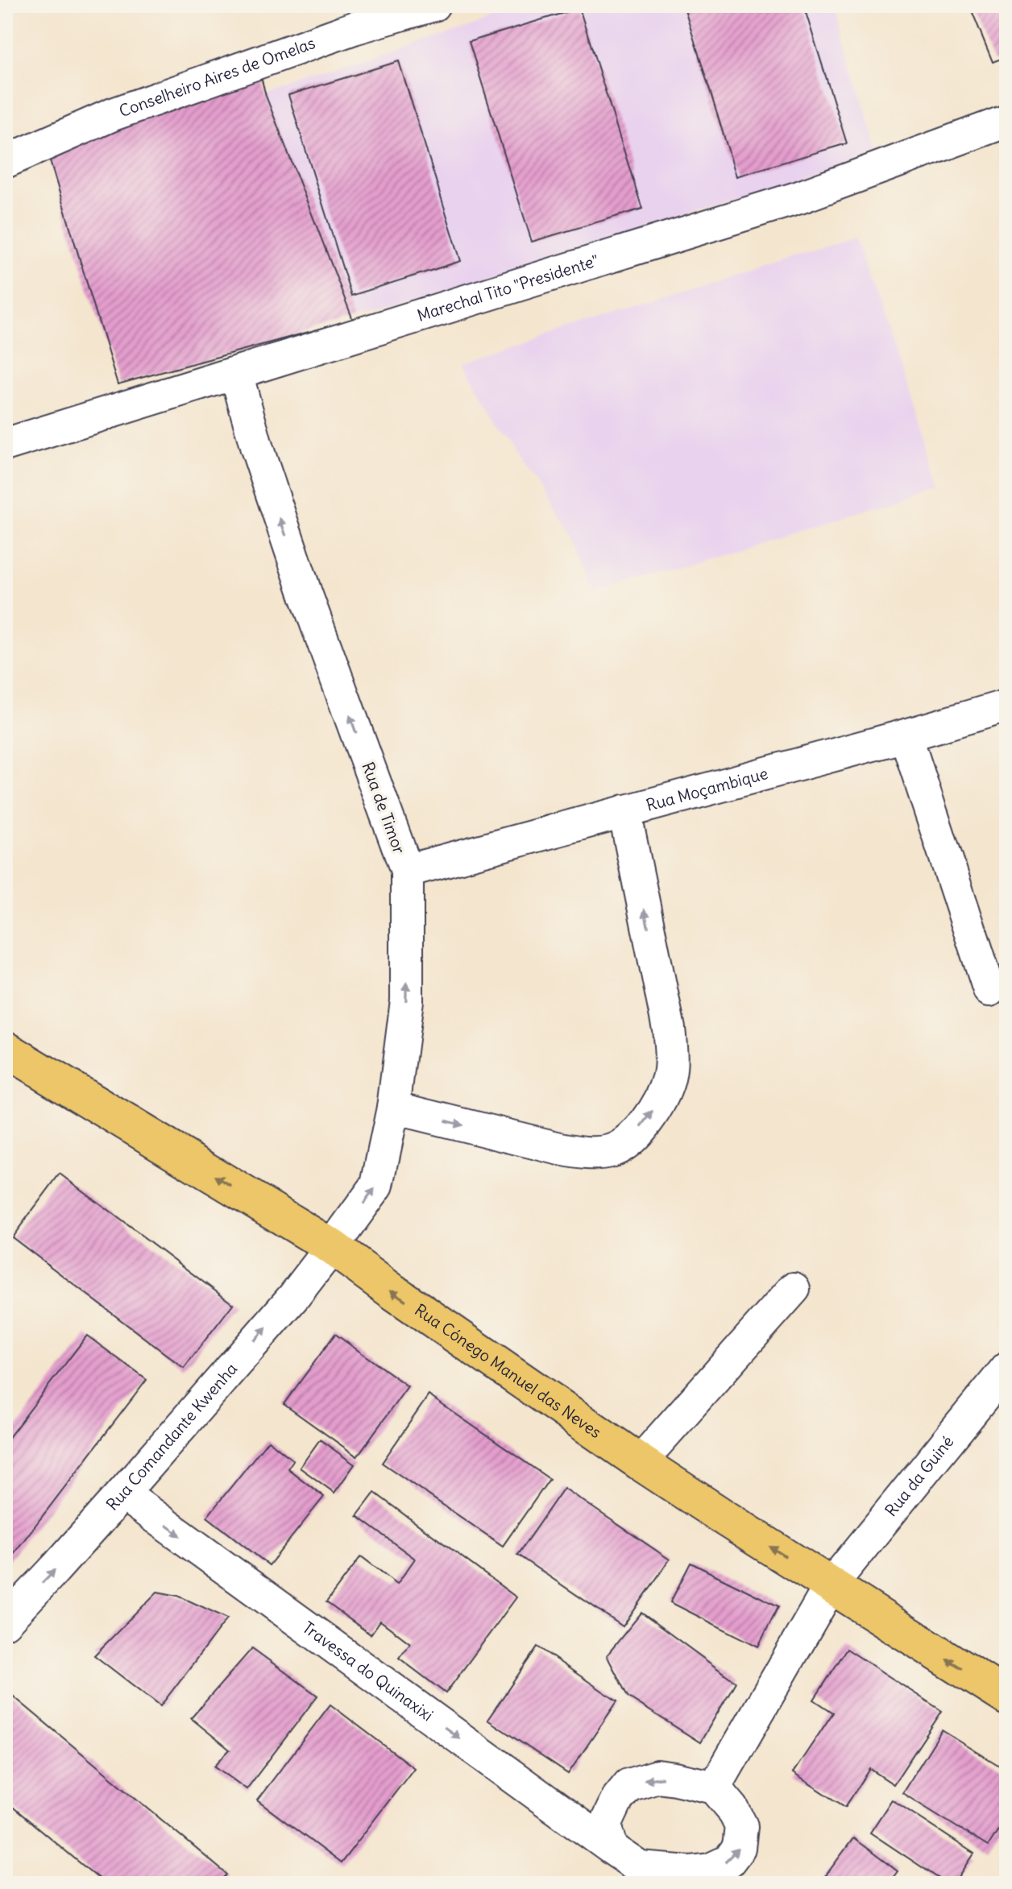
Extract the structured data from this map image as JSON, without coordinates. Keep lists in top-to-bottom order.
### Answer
{
  "streets": {
    "main road": ["Rua Cónego Manuel das Neves"],
    "street": [
      "Conselheiro Aires de Omelas",
      "Marechal Tito \"Presidente\"",
      "Rua Moçambique",
      "Rua de Timor",
      "Rua Comandante Kwenha",
      "Rua da Guiné",
      "Travessa do Quinaxixi"
    ]
  },
  "crossings": [
    ["Marechal Tito \"Presidente\"", "Rua de Timor"],
    ["Rua Moçambique", "Rua de Timor"],
    ["Rua de Timor", "Rua Cónego Manuel das Neves"],
    ["Rua de Timor", "Rua Comandante Kwenha"],
    ["Rua Cónego Manuel das Neves", "Rua Comandante Kwenha"],
    ["Rua Cónego Manuel das Neves", "Rua da Guiné"],
    ["Rua Comandante Kwenha", "Travessa do Quinaxixi"],
    ["Rua da Guiné", "Travessa do Quinaxixi"]
  ],
  "one_way": [
    "Rua de Timor",
    "Rua Cónego Manuel das Neves",
    "Rua Comandante Kwenha",
    "Travessa do Quinaxixi"
  ]
}
